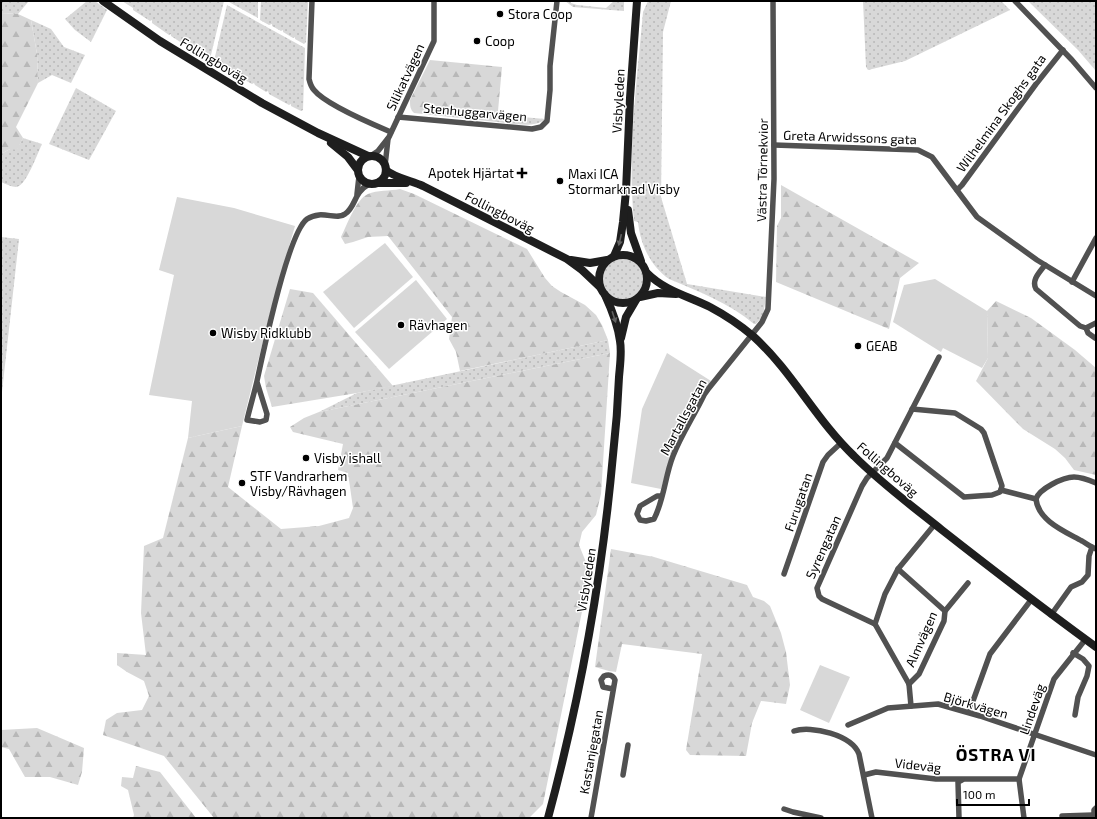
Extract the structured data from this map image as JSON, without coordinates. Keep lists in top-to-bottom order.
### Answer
{
  "streets": {
    "main road": ["Follingboväg", "Visbyleden"],
    "street": [
      "Silikatvägen",
      "Stenhuggarvägen",
      "Wilhelmina Skoghs gata",
      "Greta Arwidssons gata",
      "Västra Törnekvior",
      "Martallsgatan",
      "Furugatan",
      "Syrengatan",
      "Almvägen",
      "Björkvägen",
      "Lindeväg",
      "Kastanjegatan",
      "Videväg"
    ]
  },
  "crossings": [
    ["Follingboväg", "Visbyleden"],
    ["Follingboväg", "Västra Törnekvior"],
    ["Follingboväg", "Martallsgatan"],
    ["Follingboväg", "Furugatan"],
    ["Follingboväg", "Syrengatan"],
    ["Follingboväg", "Lindeväg"],
    ["Silikatvägen", "Stenhuggarvägen"],
    ["Wilhelmina Skoghs gata", "Greta Arwidssons gata"],
    ["Greta Arwidssons gata", "Västra Törnekvior"],
    ["Västra Törnekvior", "Martallsgatan"],
    ["Björkvägen", "Lindeväg"],
    ["Lindeväg", "Videväg"]
  ],
  "districts": ["ÖSTRA VI"],
  "places": {
    "other": [
      "Stora Coop",
      "Coop",
      "Maxi ICA Stormarknad Visby",
      "Rävhagen",
      "Wisby Ridklubb",
      "GEAB",
      "Visby ishall",
      "STF Vandrarhem Visby/Rävhagen"
    ],
    "health": ["Apotek Hjärtat"]
  },
  "scale_bar": "100 m"
}
